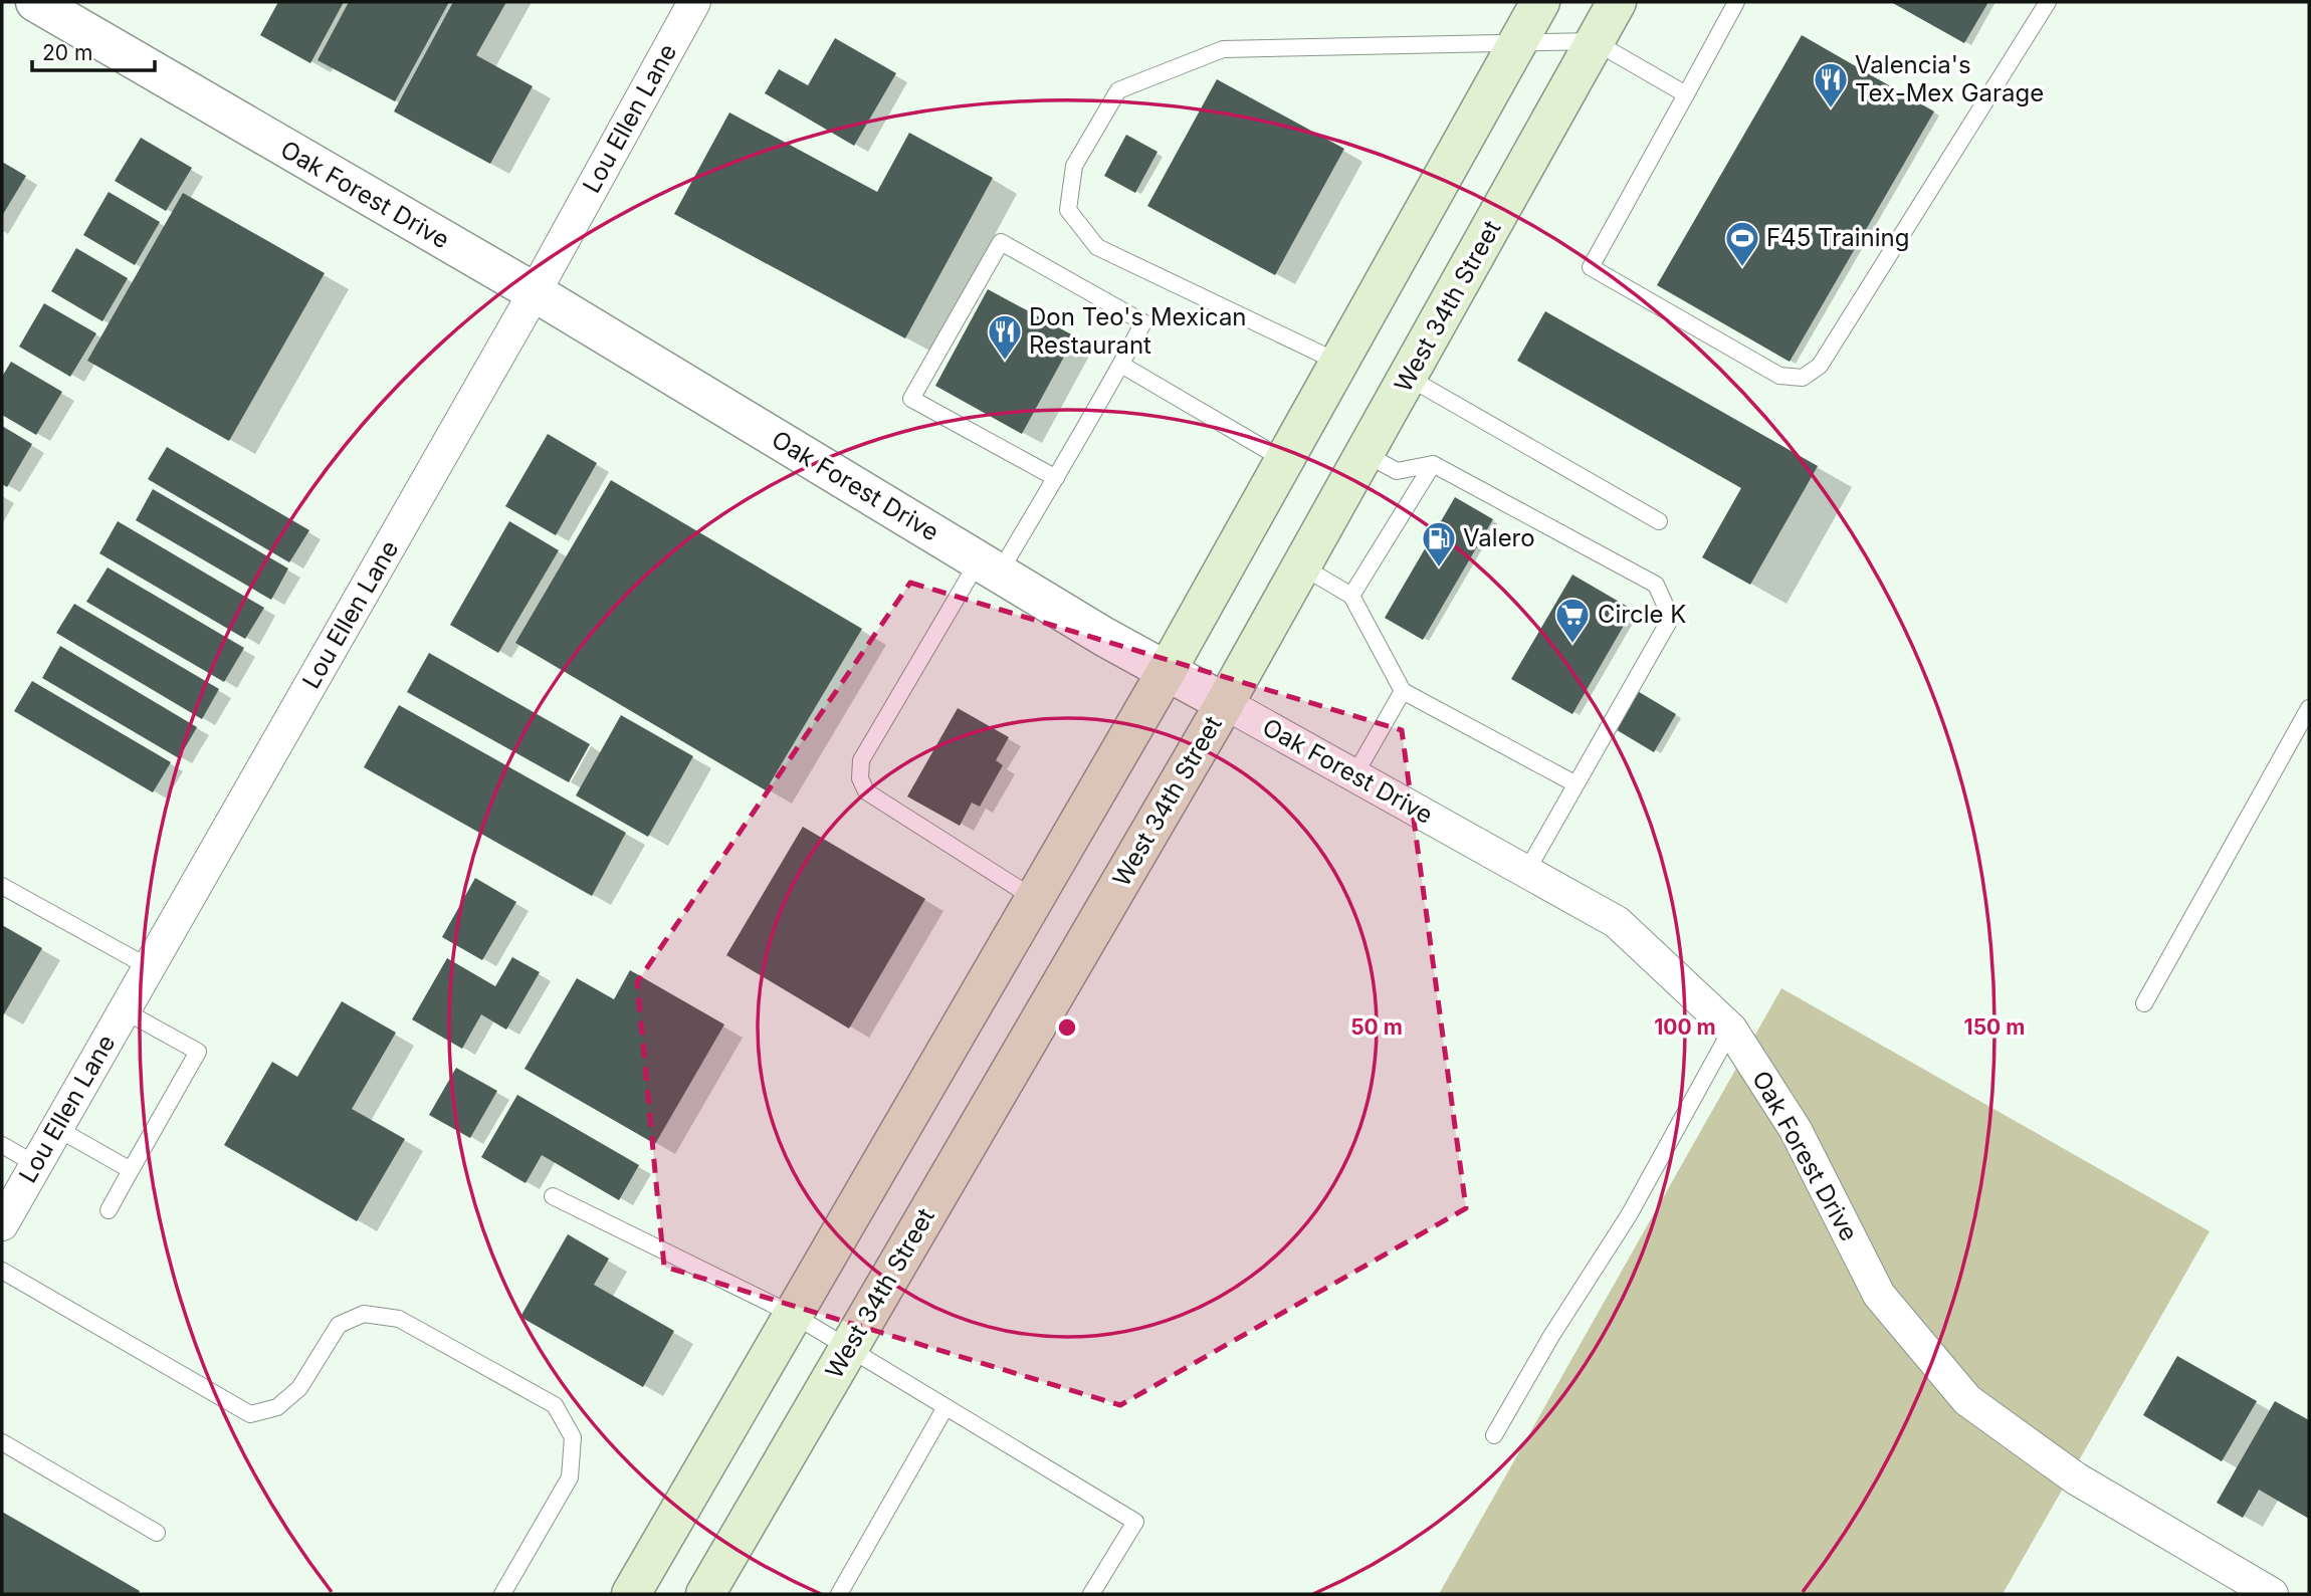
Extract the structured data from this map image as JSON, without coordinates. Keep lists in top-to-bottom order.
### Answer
{
  "streets": {
    "main road": ["West 34th Street"],
    "street": ["Lou Ellen Lane", "Oak Forest Drive"]
  },
  "crossings": [
    ["Lou Ellen Lane", "Oak Forest Drive"],
    ["Oak Forest Drive", "West 34th Street"]
  ],
  "places": {
    "restaurant": ["Valencia's Tex-Mex Garage", "Don Teo's Mexican Restaurant"],
    "sports": ["F45 Training"],
    "fuel station": ["Valero"],
    "supermarket": ["Circle K"]
  },
  "scale_bar": "20 m",
  "rings": ["50 m", "100 m", "150 m"]
}
